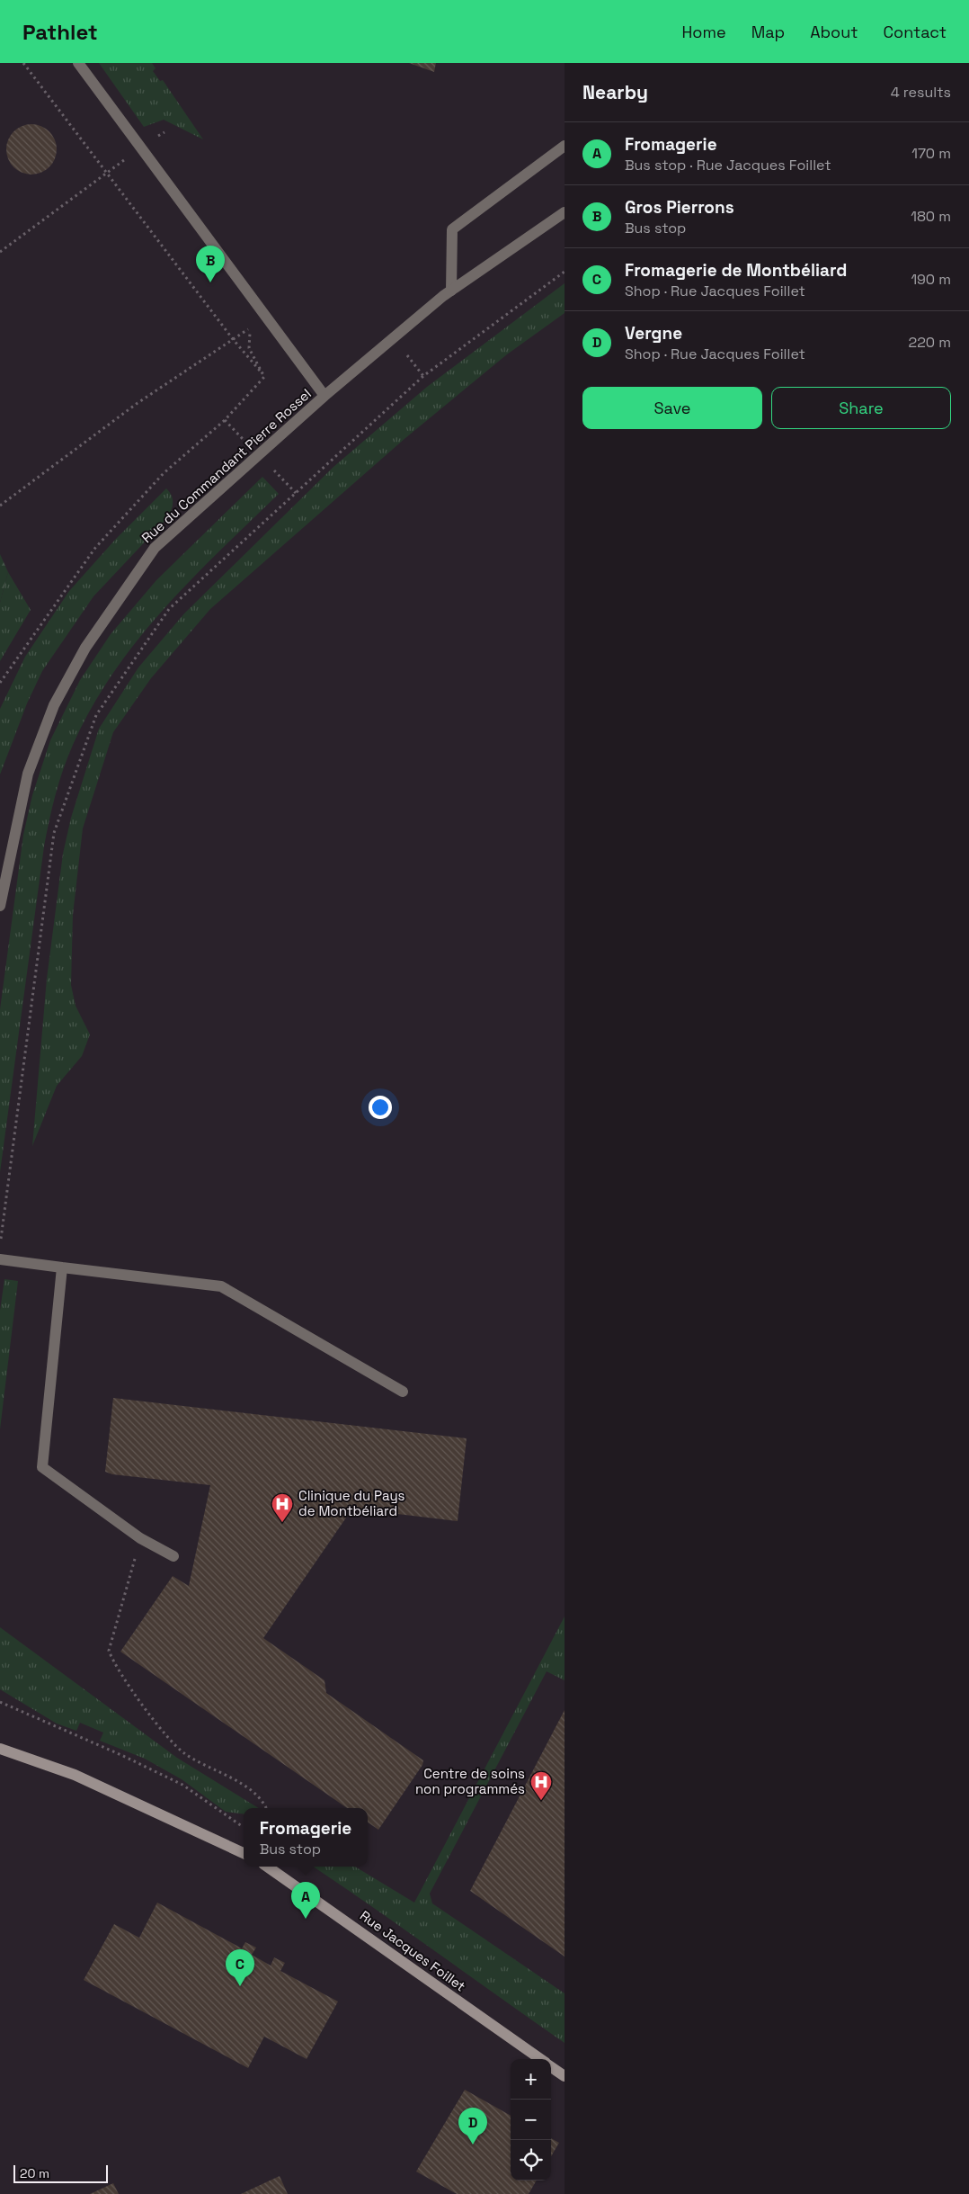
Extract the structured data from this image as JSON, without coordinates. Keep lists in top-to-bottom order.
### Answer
{
  "streets": {
    "main road": ["Rue Jacques Foillet"],
    "street": ["Rue du Commandant Pierre Rossel"]
  },
  "places": {
    "hospital": ["Clinique du Pays de Montbéliard", "Centre de soins non programmés"]
  },
  "scale_bar": "20 m",
  "page": {
    "header": "Pathlet",
    "nav": [
      "Home",
      "Map",
      "About",
      "Contact"
    ],
    "heading": ["Nearby", "4 results"],
    "list": [
      {
        "mark": "A",
        "name": "Fromagerie",
        "note": "Bus stop · Rue Jacques Foillet",
        "value": "170 m"
      },
      {
        "mark": "B",
        "name": "Gros Pierrons",
        "note": "Bus stop",
        "value": "180 m"
      },
      {
        "mark": "C",
        "name": "Fromagerie de Montbéliard",
        "note": "Shop · Rue Jacques Foillet",
        "value": "190 m"
      },
      {
        "mark": "D",
        "name": "Vergne",
        "note": "Shop · Rue Jacques Foillet",
        "value": "220 m"
      }
    ],
    "pins": [
      "B",
      "A",
      "C",
      "D"
    ],
    "buttons": ["Save", "Share"],
    "popup": ["Fromagerie", "Bus stop"],
    "map_buttons": ["+", "−"],
    "scale": "20 m"
  }
}
